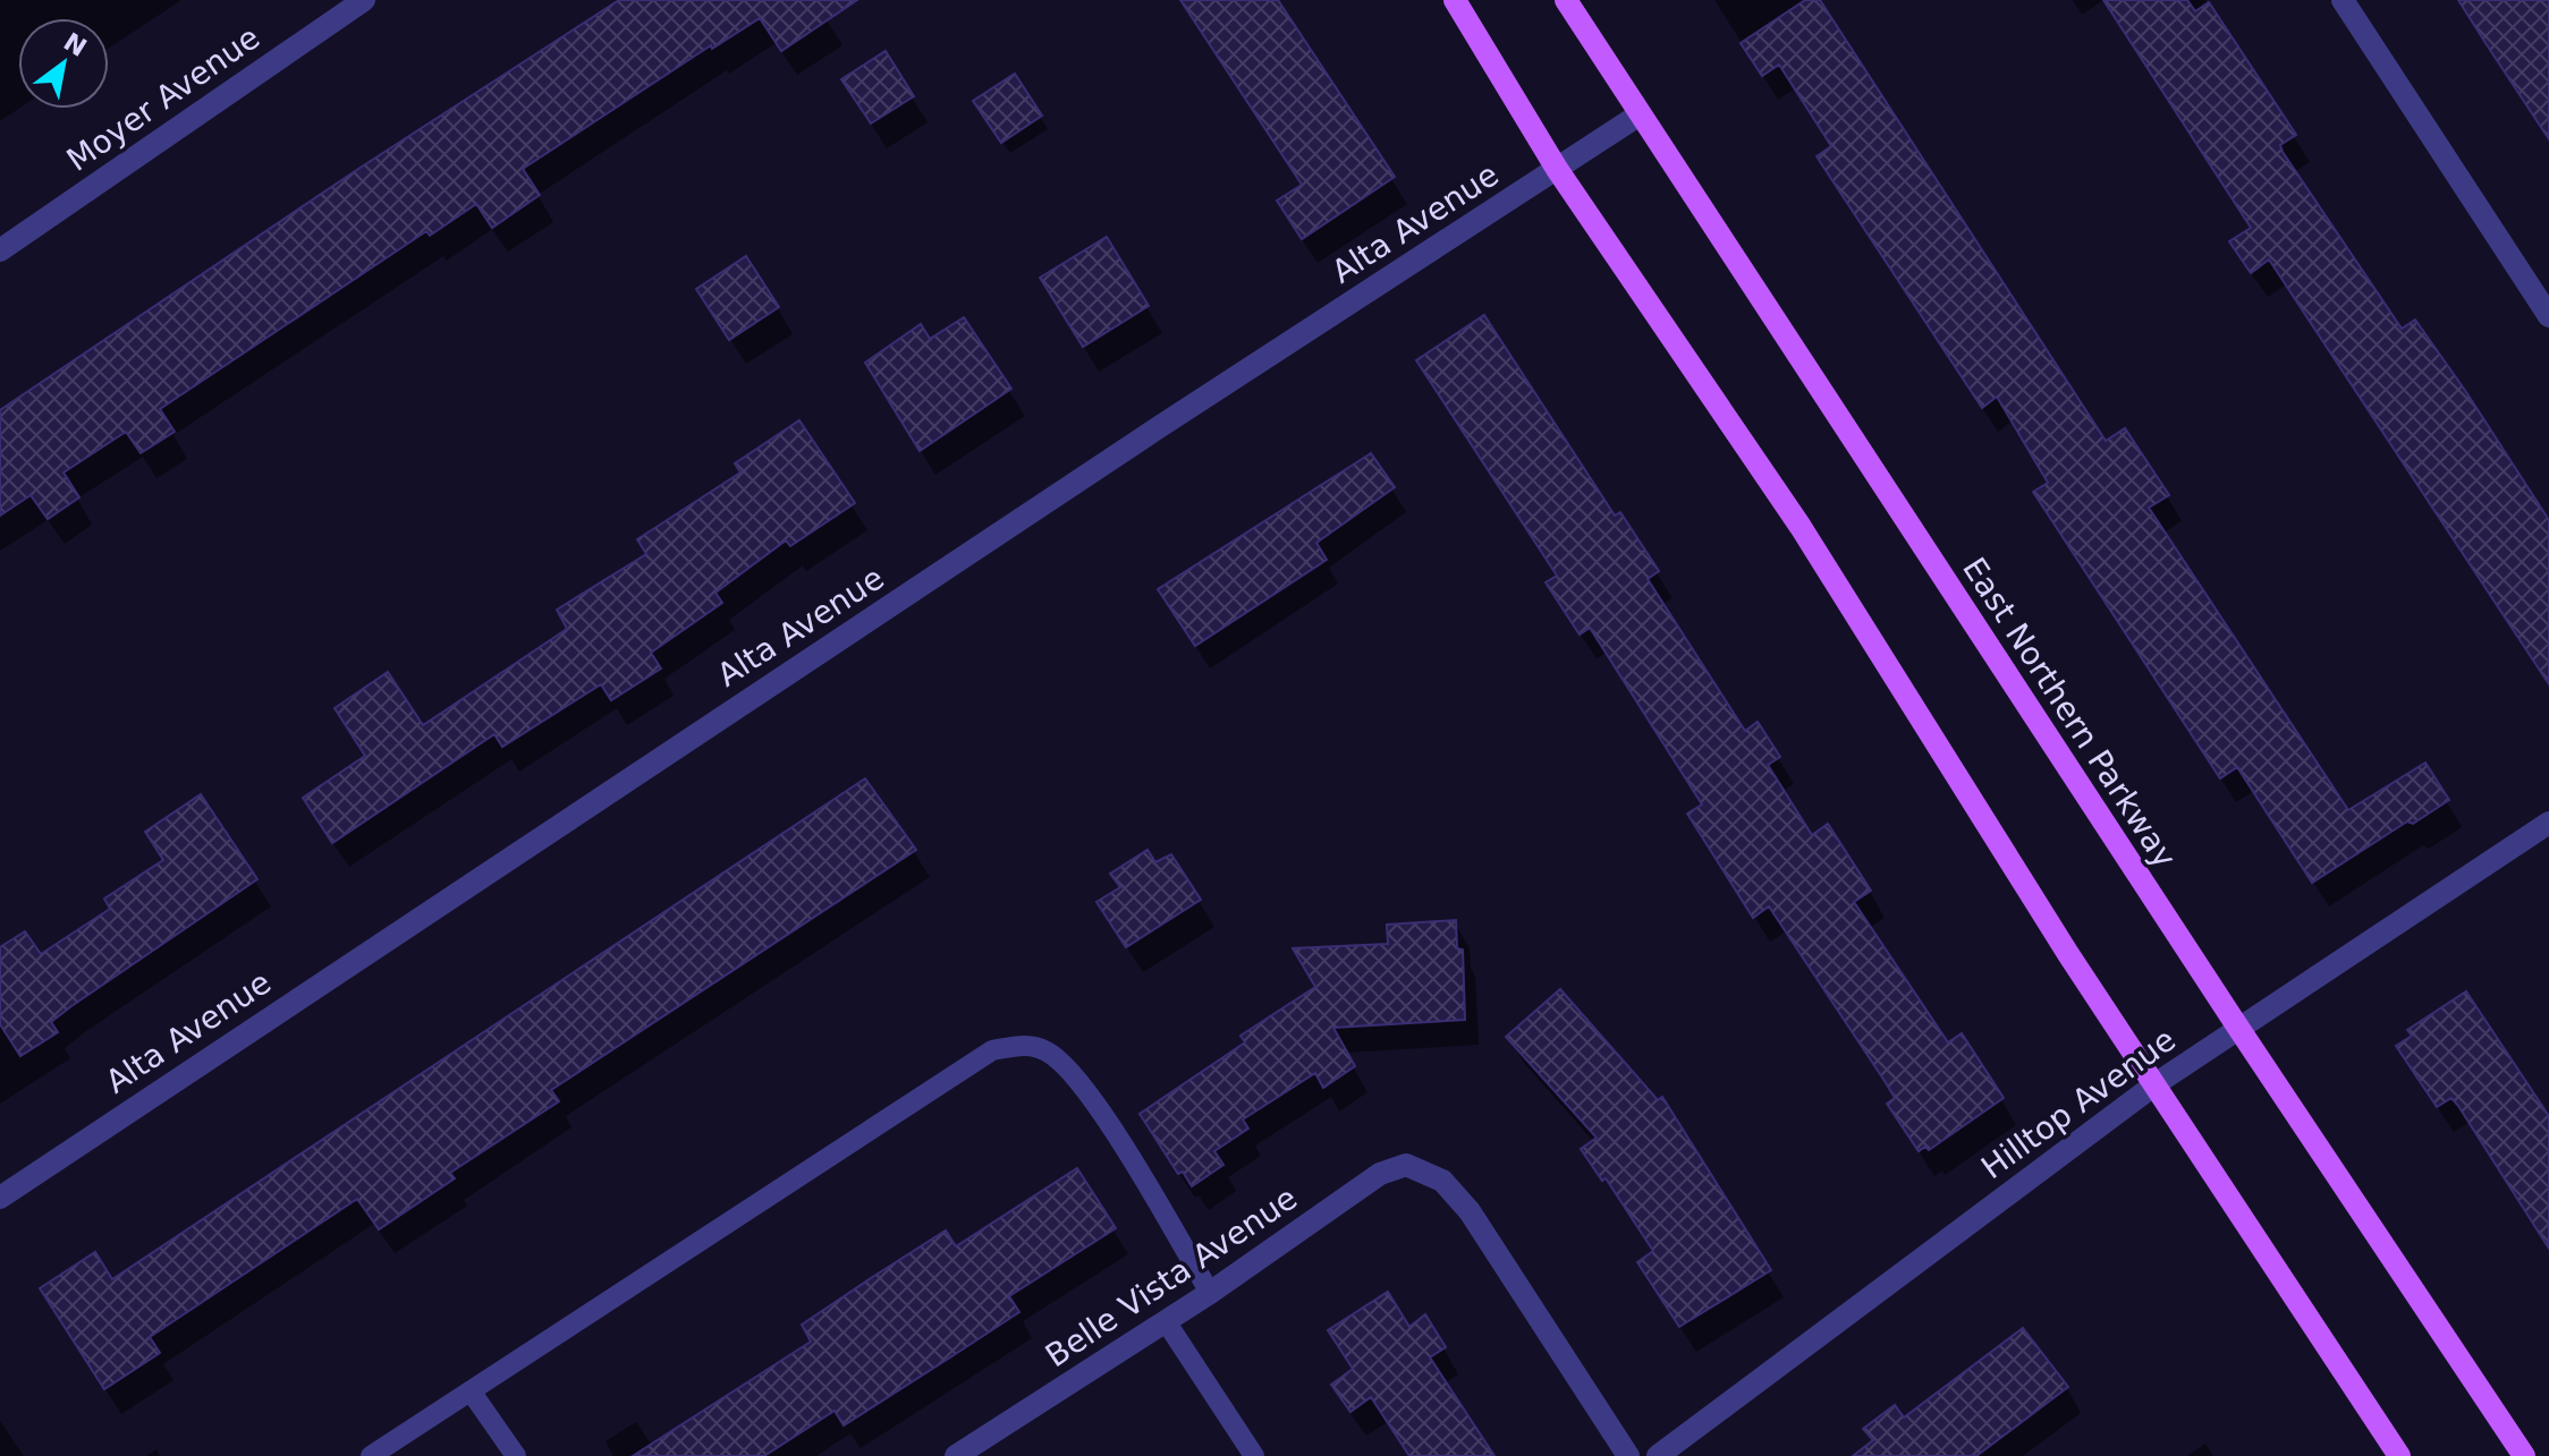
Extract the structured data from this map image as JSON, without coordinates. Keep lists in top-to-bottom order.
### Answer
{
  "streets": {
    "main road": ["East Northern Parkway"],
    "street": [
      "Moyer Avenue",
      "Alta Avenue",
      "Hilltop Avenue",
      "Belle Vista Avenue"
    ]
  },
  "crossings": [
    ["Alta Avenue", "East Northern Parkway"],
    ["East Northern Parkway", "Hilltop Avenue"]
  ],
  "north": "top right"
}
